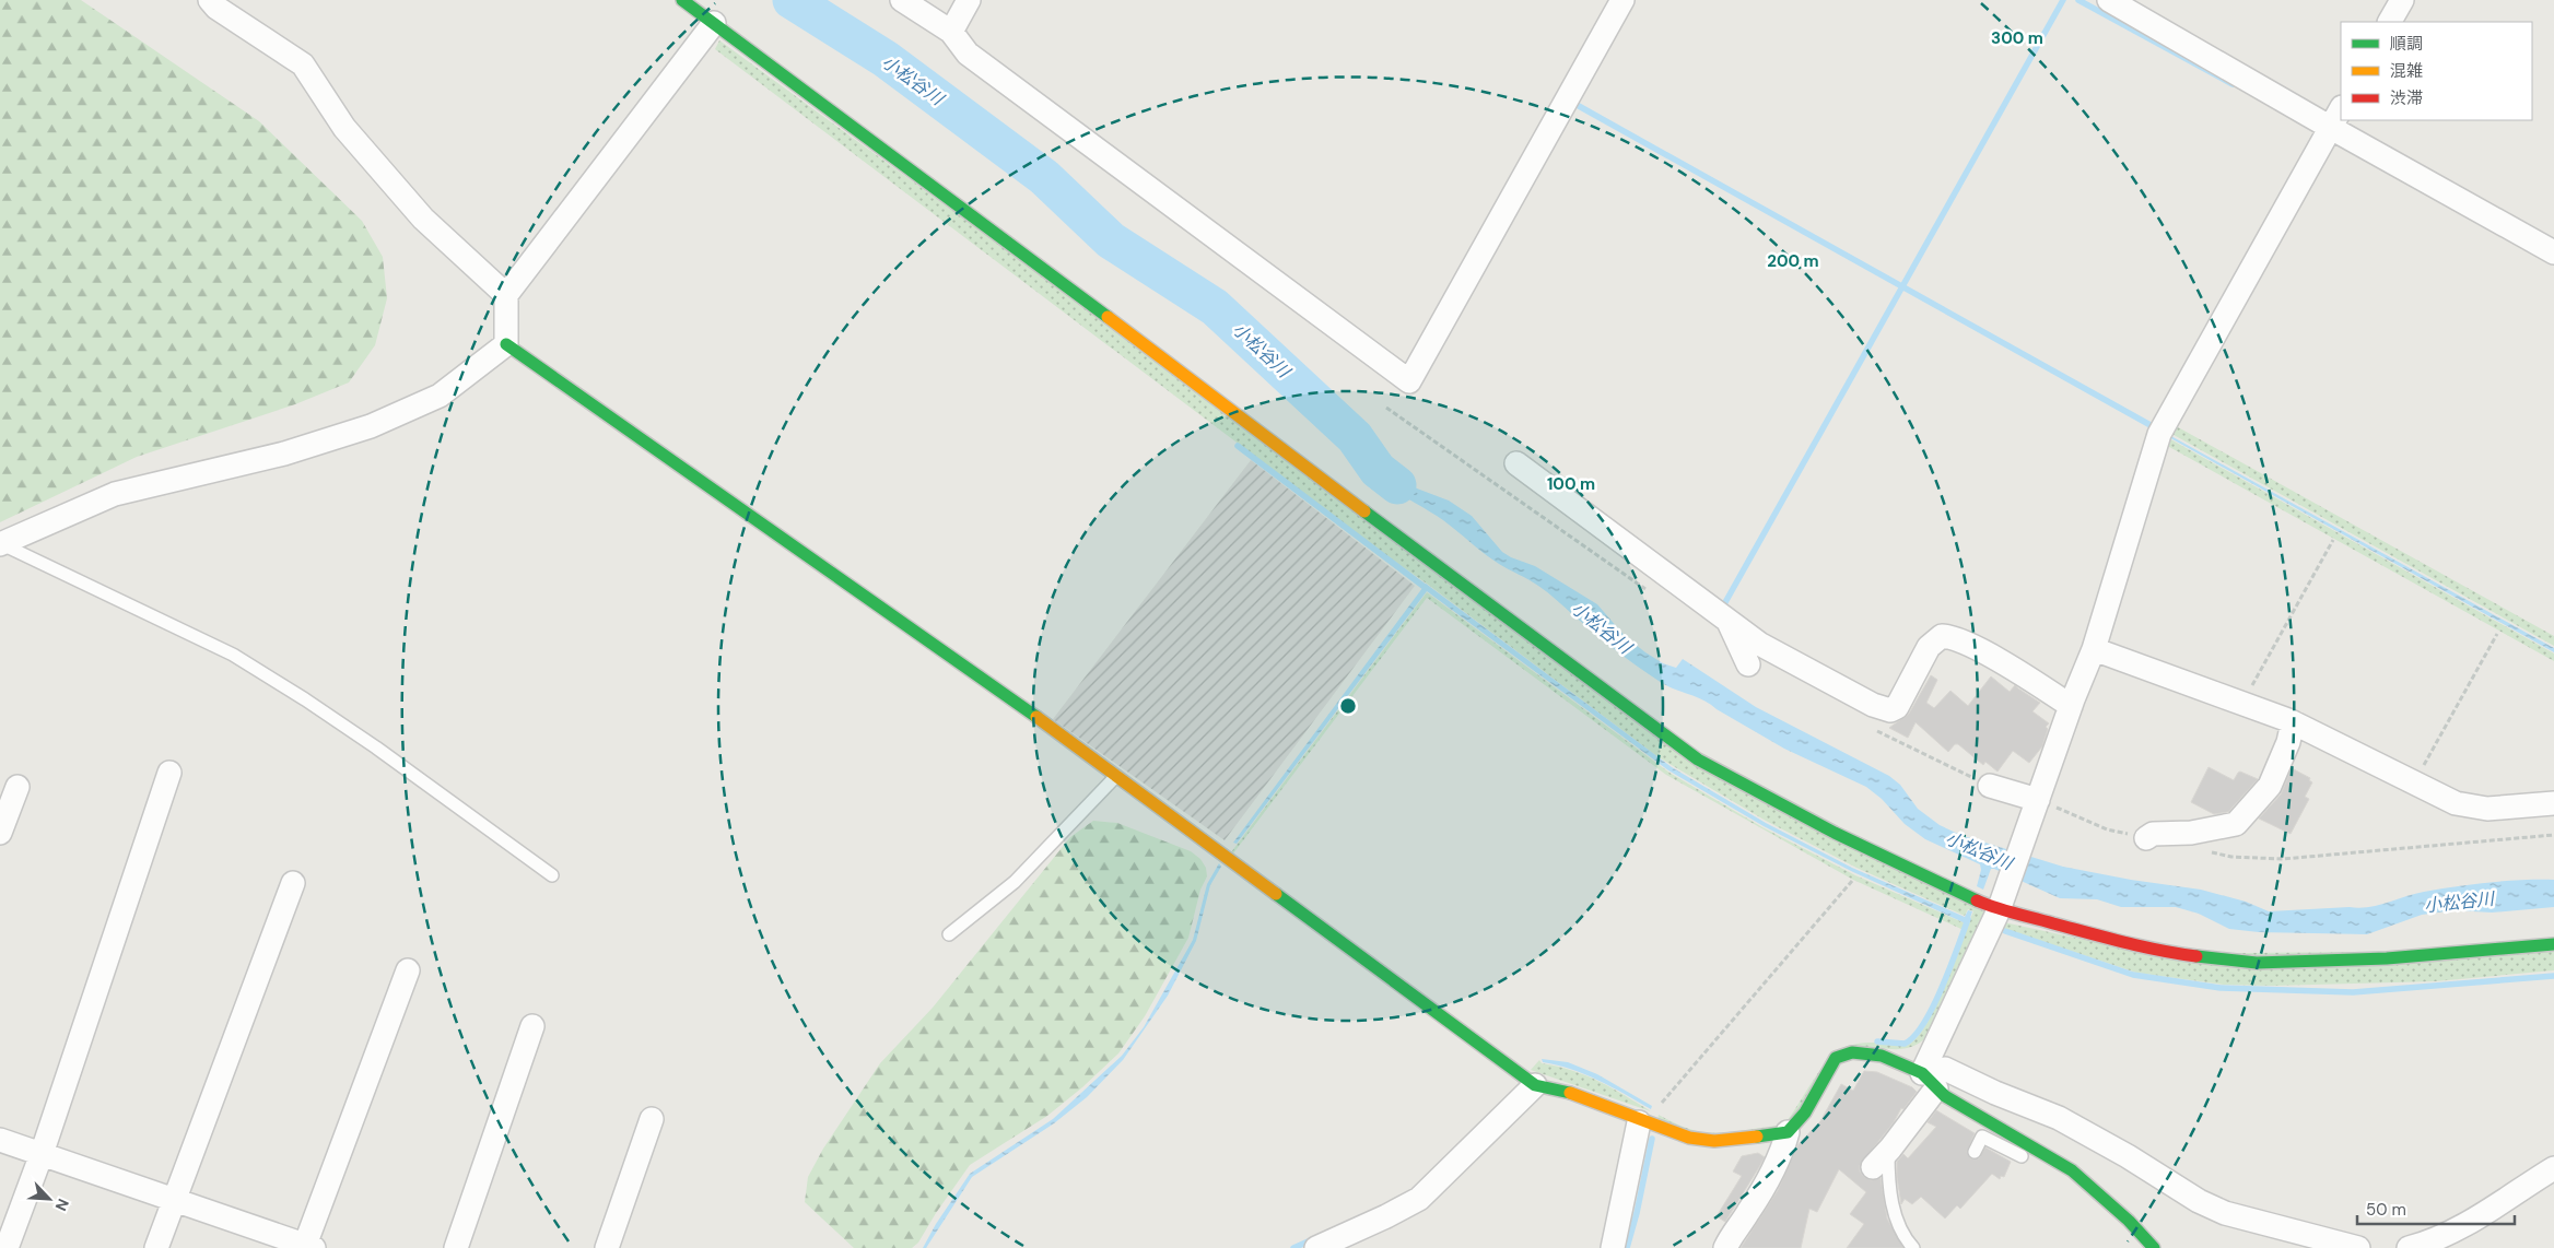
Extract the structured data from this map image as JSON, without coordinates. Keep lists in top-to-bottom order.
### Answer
{
  "water": ["小松谷川"],
  "legend": ["順調", "混雑", "渋滞"],
  "scale_bar": "50 m",
  "north": "bottom right",
  "rings": ["300 m", "200 m", "100 m"]
}
